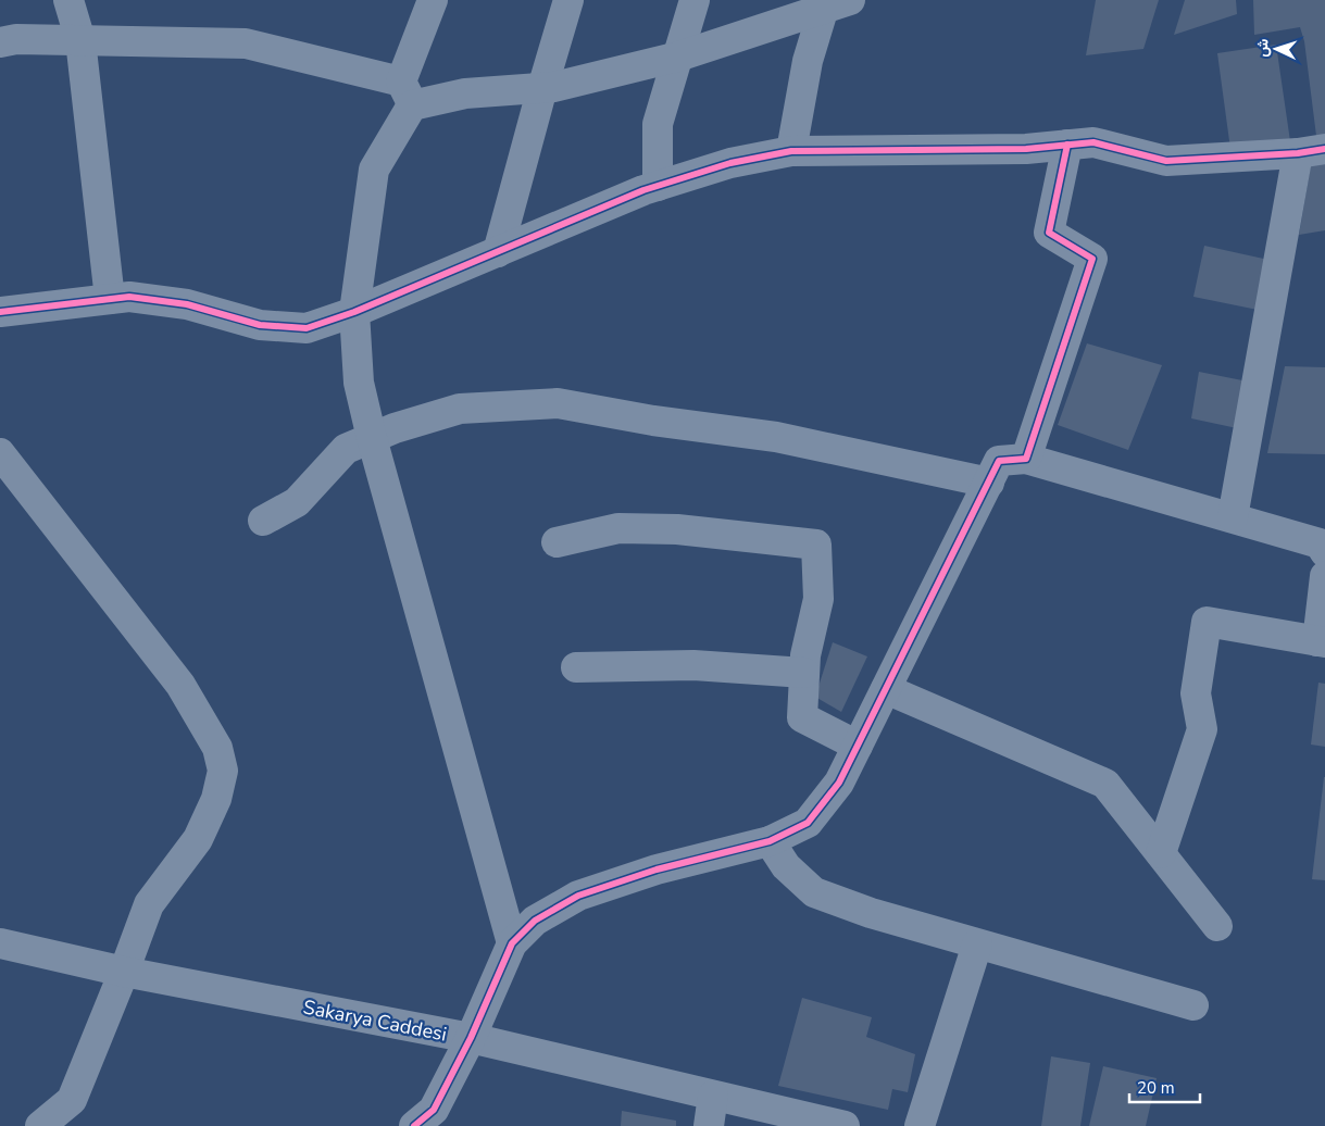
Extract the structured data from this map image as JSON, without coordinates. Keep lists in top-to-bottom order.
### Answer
{
  "streets": {
    "street": ["Sakarya Caddesi"]
  },
  "scale_bar": "20 m",
  "north": "left"
}
